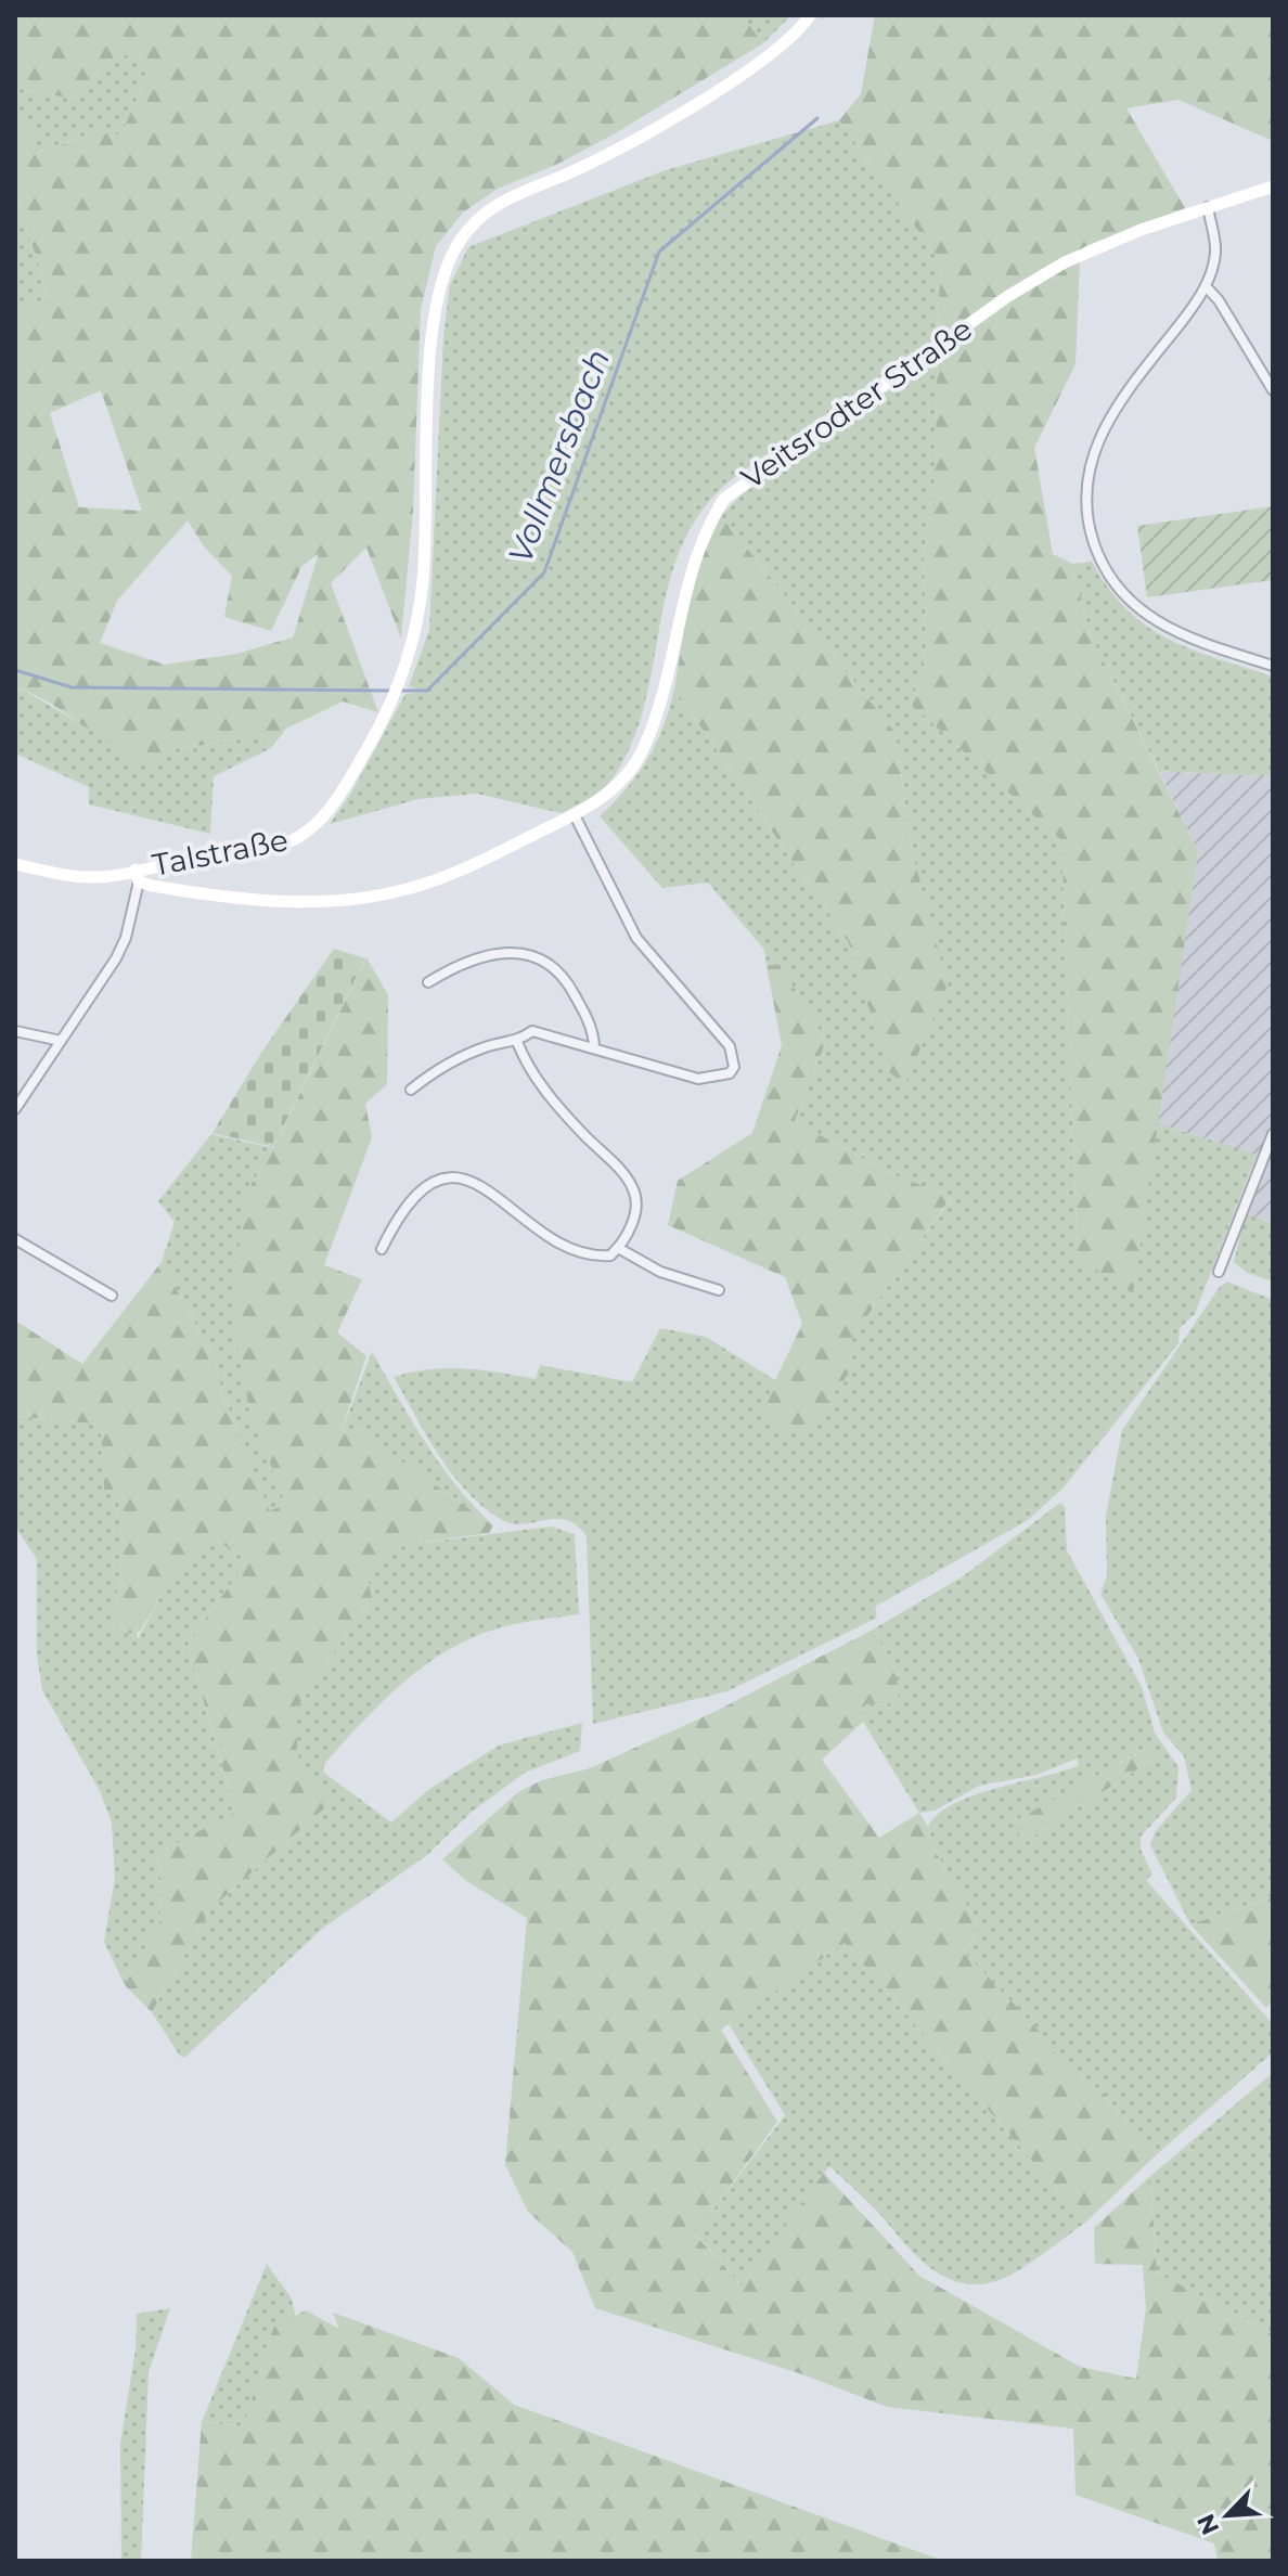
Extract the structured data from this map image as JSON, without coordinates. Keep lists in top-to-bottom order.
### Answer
{
  "streets": {
    "street": ["Veitsrodter Straße", "Talstraße"]
  },
  "crossings": [
    ["Veitsrodter Straße", "Talstraße"]
  ],
  "water": ["Vollmersbach"],
  "north": "bottom left"
}
